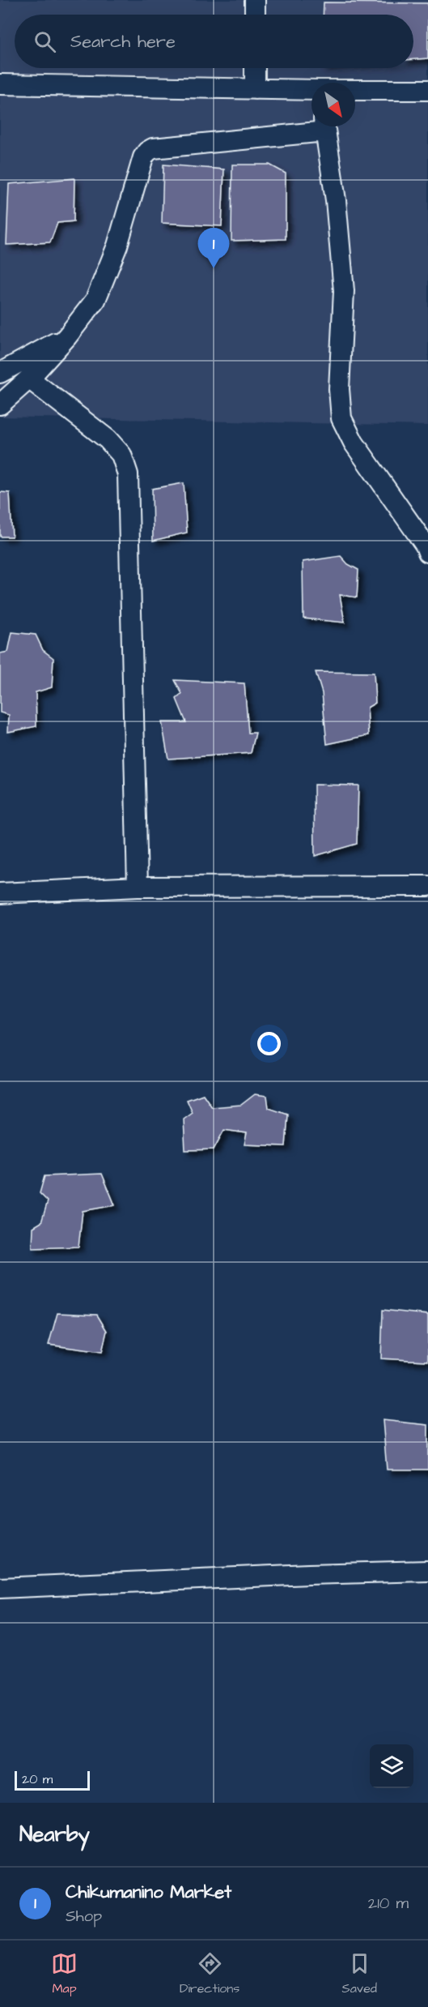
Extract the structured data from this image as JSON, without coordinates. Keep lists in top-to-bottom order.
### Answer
{
  "scale_bar": "20 m",
  "north": "bottom right",
  "page": {
    "search": "Search here",
    "pins": "1",
    "scale": "20 m",
    "heading": "Nearby",
    "list": [
      {
        "mark": "1",
        "name": "Chikumanino Market",
        "note": "Shop",
        "value": "210 m"
      }
    ],
    "nav": ["Map", "Directions", "Saved"]
  }
}
